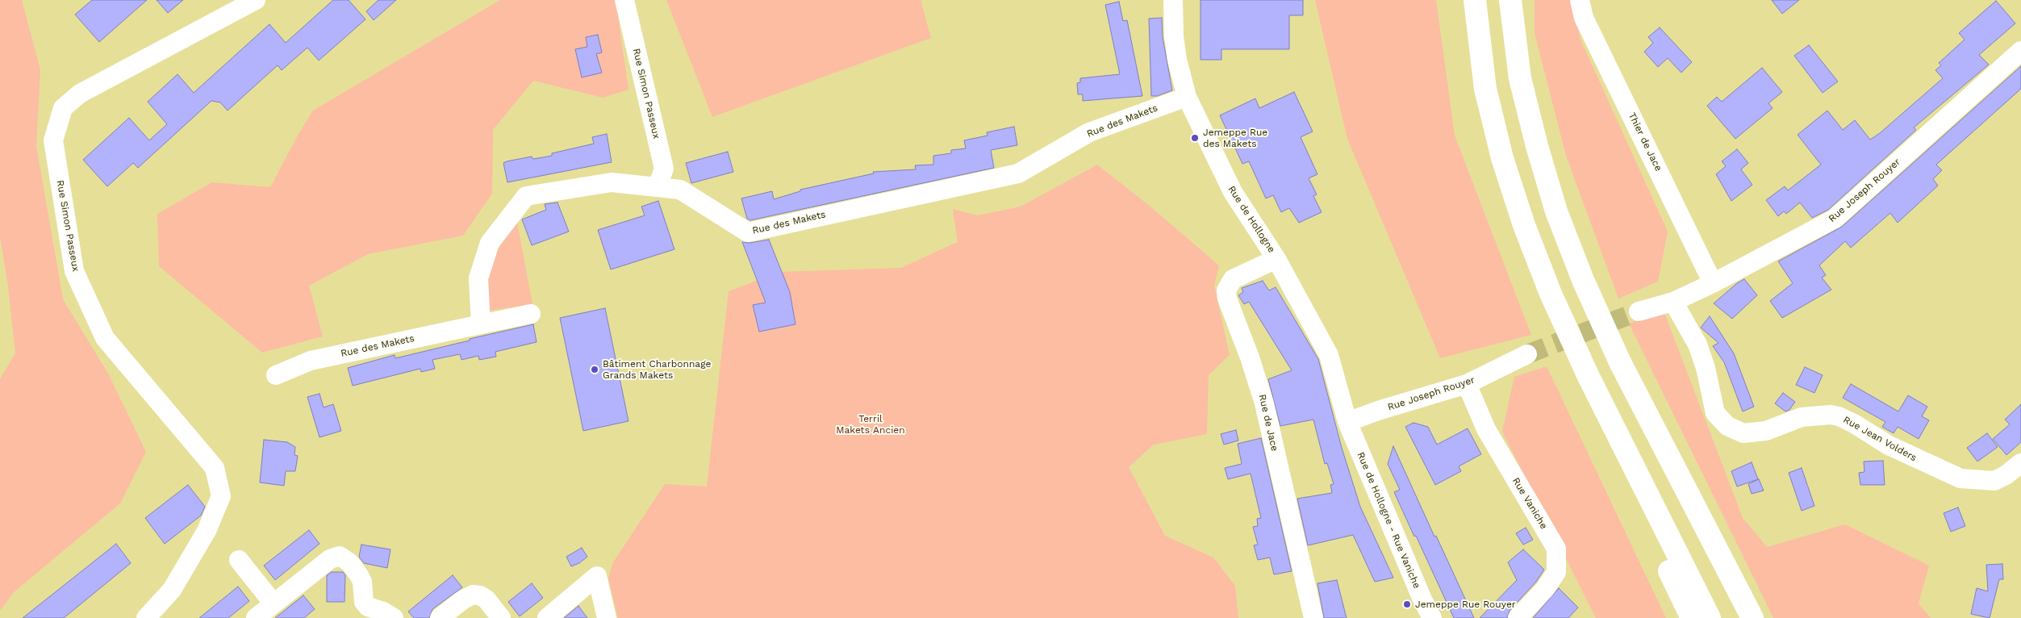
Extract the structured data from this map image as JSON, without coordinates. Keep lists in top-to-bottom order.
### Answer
{
  "streets": {
    "street": [
      "Rue Simon Passeux",
      "Rue des Makets",
      "Thier de Jace",
      "Rue Joseph Rouyer",
      "Rue de Hollogne",
      "Rue de Jace",
      "Rue Jean Volders",
      "Rue Vaniche",
      "Rue de Hollogne - Rue Vaniche"
    ]
  },
  "crossings": [
    ["Rue Simon Passeux", "Rue des Makets"],
    ["Rue des Makets", "Rue de Hollogne"],
    ["Thier de Jace", "Rue Joseph Rouyer"],
    ["Rue Joseph Rouyer", "Rue de Hollogne"],
    ["Rue Joseph Rouyer", "Rue Jean Volders"],
    ["Rue Joseph Rouyer", "Rue Vaniche"],
    ["Rue Joseph Rouyer", "Rue de Hollogne - Rue Vaniche"],
    ["Rue de Hollogne", "Rue de Jace"],
    ["Rue de Hollogne", "Rue de Hollogne - Rue Vaniche"]
  ],
  "parks": ["Terril Makets Ancien"],
  "places": ["Jemeppe Rue des Makets", "Bâtiment Charbonnage Grands Makets", "Jemeppe Rue Rouyer"]
}
